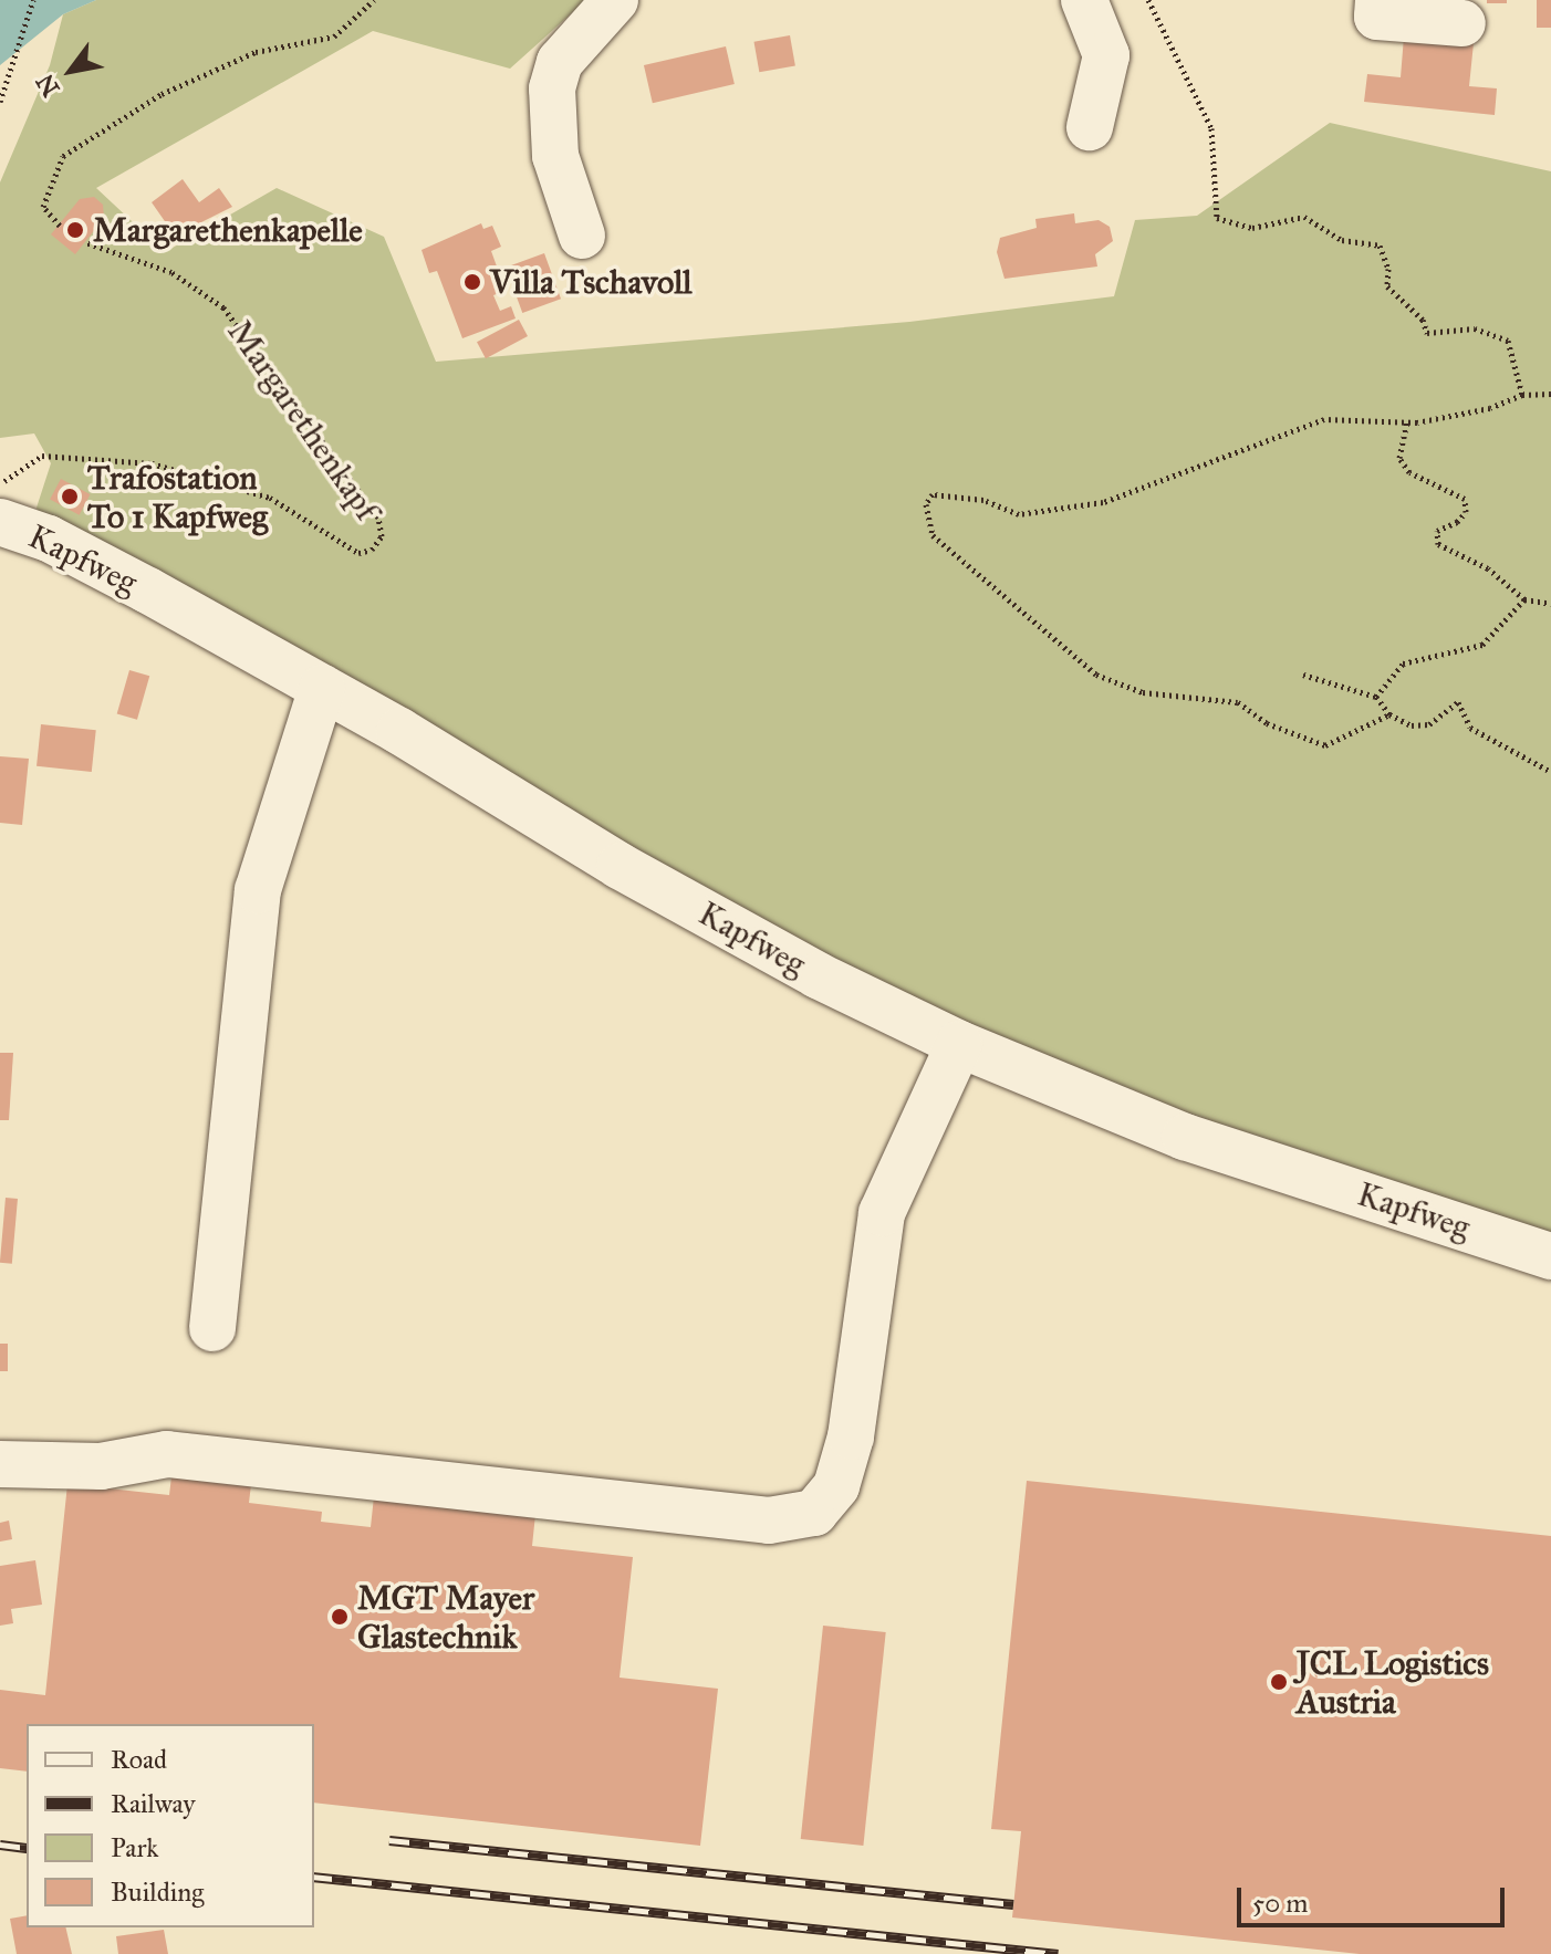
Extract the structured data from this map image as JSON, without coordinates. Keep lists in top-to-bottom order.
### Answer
{
  "streets": {
    "street": ["Kapfweg"],
    "path": ["Margarethenkapf"]
  },
  "places": [
    "Margarethenkapelle",
    "Villa Tschavoll",
    "Trafostation To 1 Kapfweg",
    "MGT Mayer Glastechnik",
    "JCL Logistics Austria"
  ],
  "legend": [
    "Road",
    "Railway",
    "Park",
    "Building"
  ],
  "scale_bar": "50 m",
  "north": "bottom left"
}
